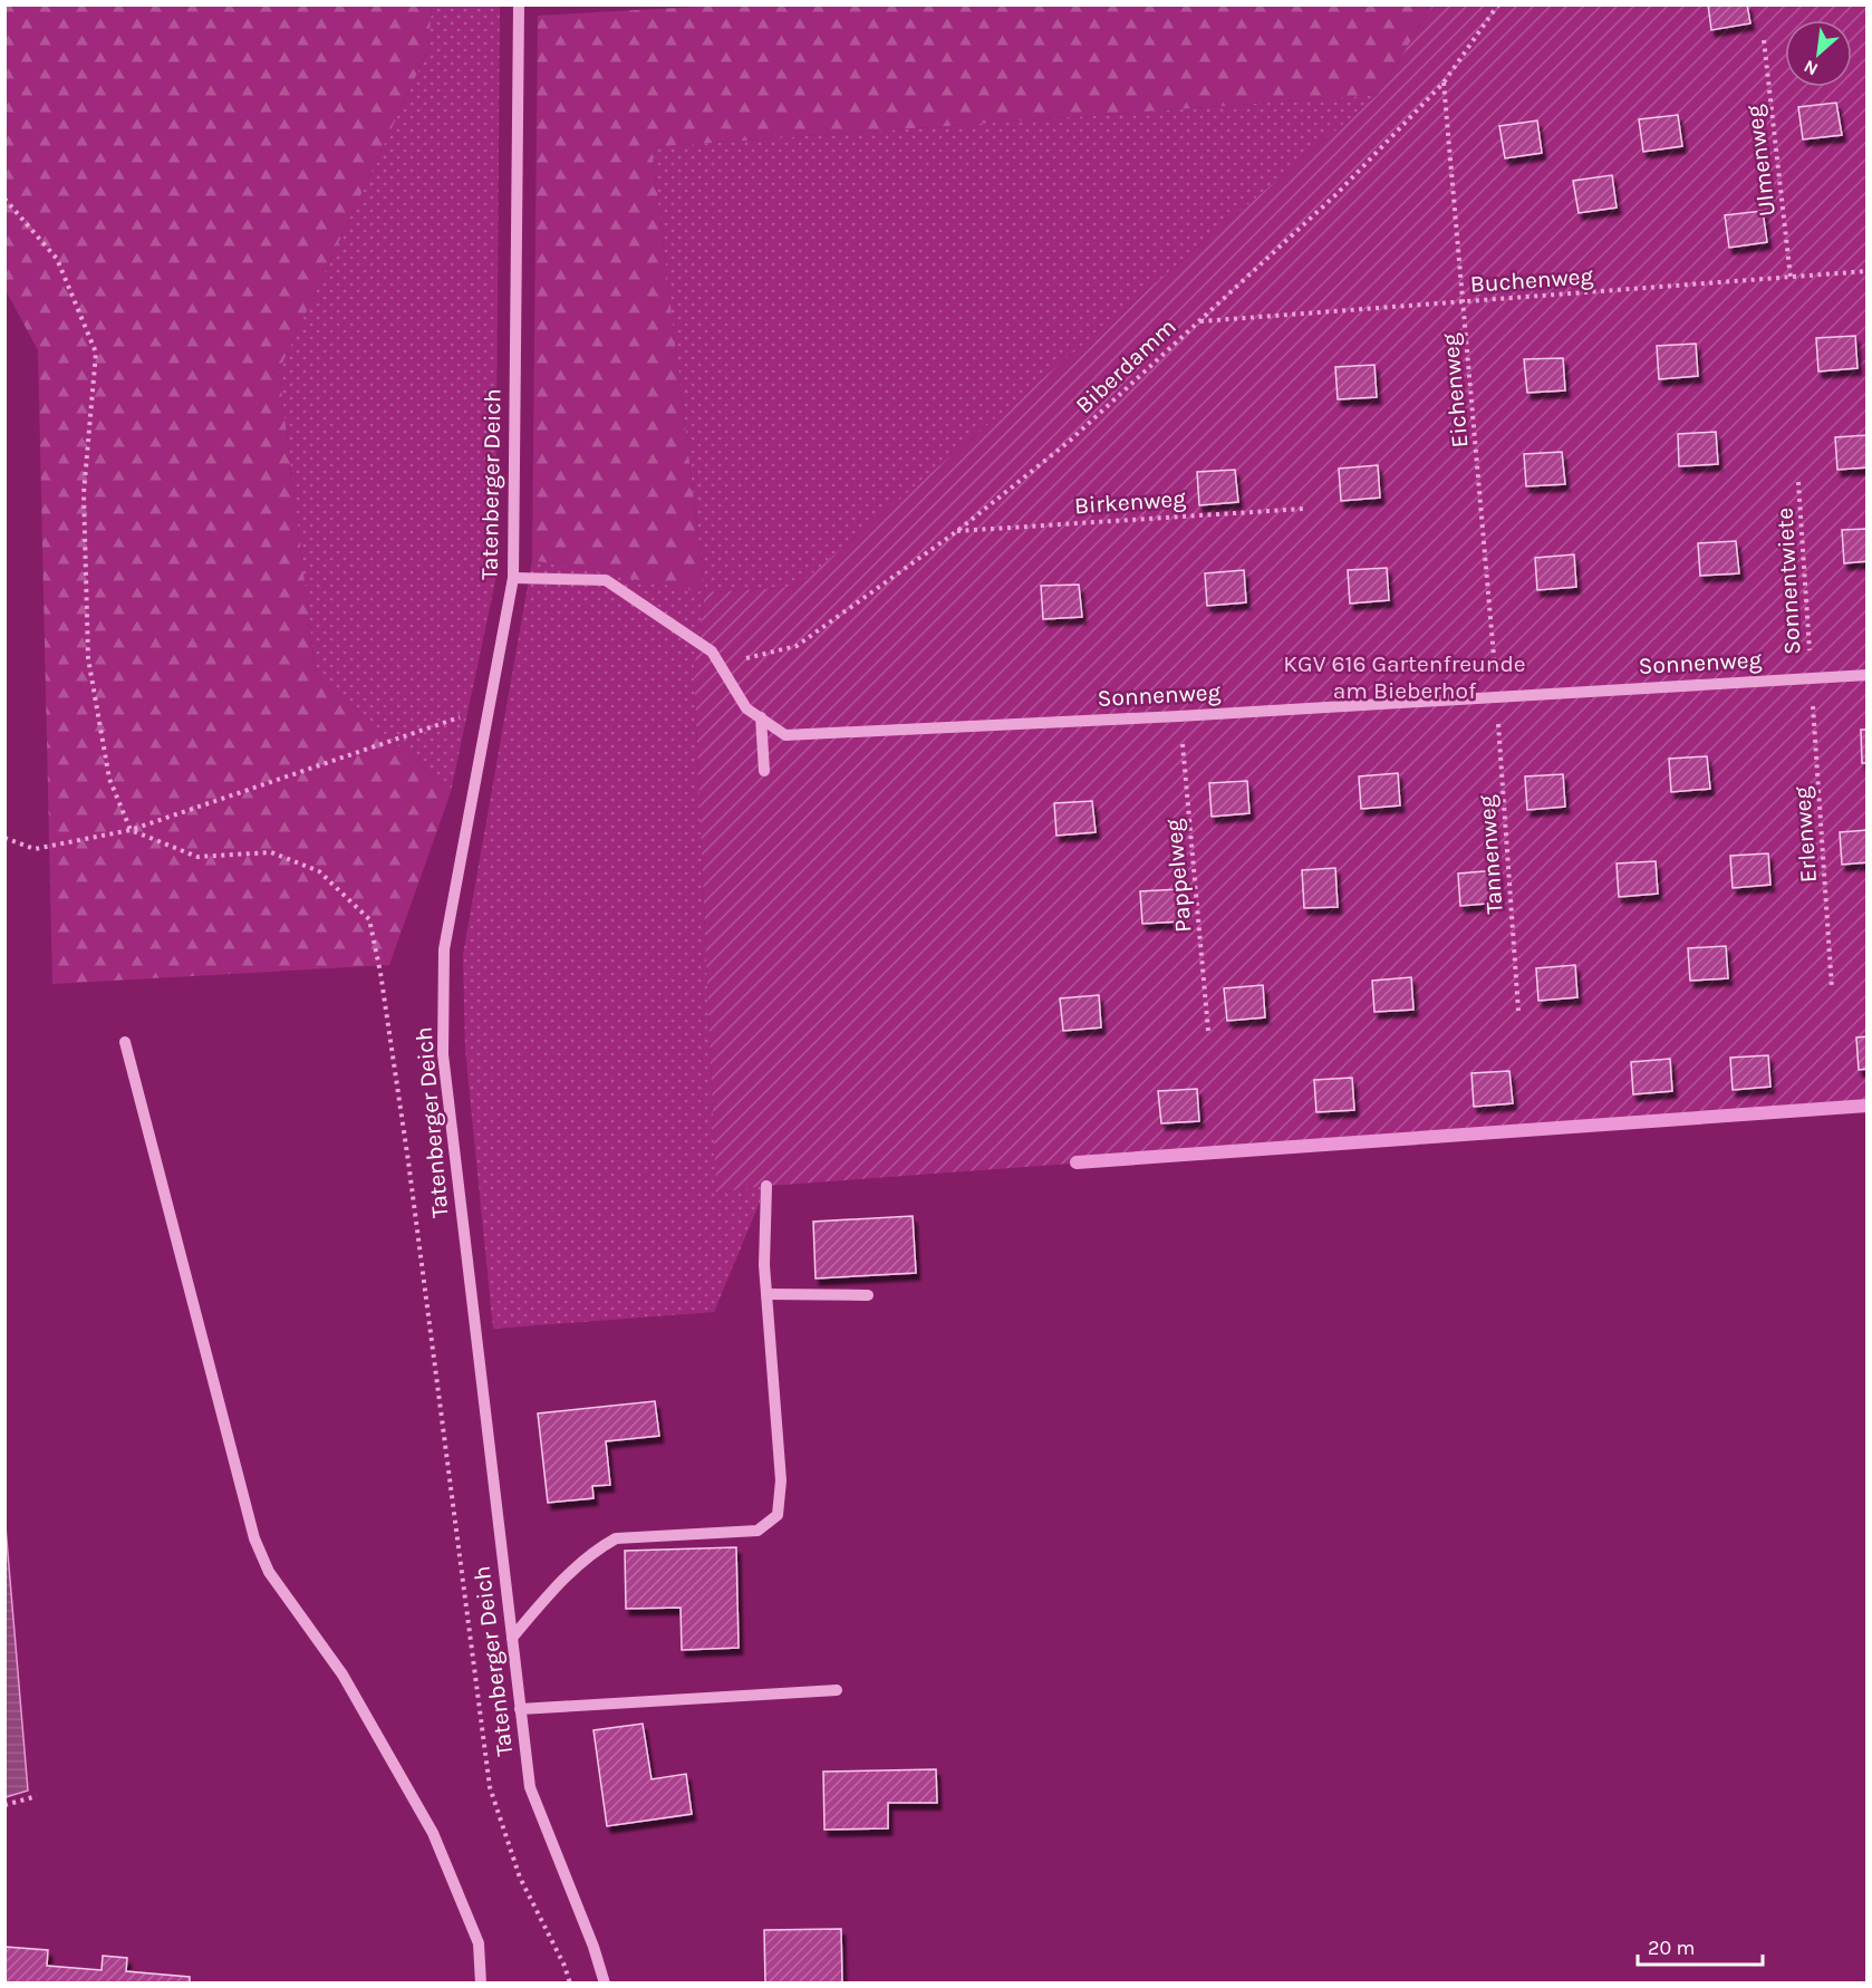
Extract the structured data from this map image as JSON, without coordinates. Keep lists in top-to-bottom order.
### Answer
{
  "streets": {
    "street": ["Tatenberger Deich", "Sonnenweg"],
    "path": [
      "Ulmenweg",
      "Buchenweg",
      "Biberdamm",
      "Eichenweg",
      "Birkenweg",
      "Sonnentwiete",
      "Erlenweg",
      "Tannenweg",
      "Pappelweg"
    ]
  },
  "crossings": [
    ["Ulmenweg", "Buchenweg"],
    ["Buchenweg", "Biberdamm"],
    ["Buchenweg", "Eichenweg"],
    ["Biberdamm", "Eichenweg"],
    ["Biberdamm", "Birkenweg"],
    ["Biberdamm", "Sonnenweg"],
    ["Eichenweg", "Sonnenweg"],
    ["Eichenweg", "Tannenweg"],
    ["Tatenberger Deich", "Sonnenweg"],
    ["Sonnentwiete", "Sonnenweg"],
    ["Sonnentwiete", "Erlenweg"],
    ["Sonnenweg", "Erlenweg"],
    ["Sonnenweg", "Tannenweg"],
    ["Sonnenweg", "Pappelweg"]
  ],
  "parks": ["KGV 616 Gartenfreunde am Bieberhof"],
  "scale_bar": "20 m",
  "north": "bottom left"
}
